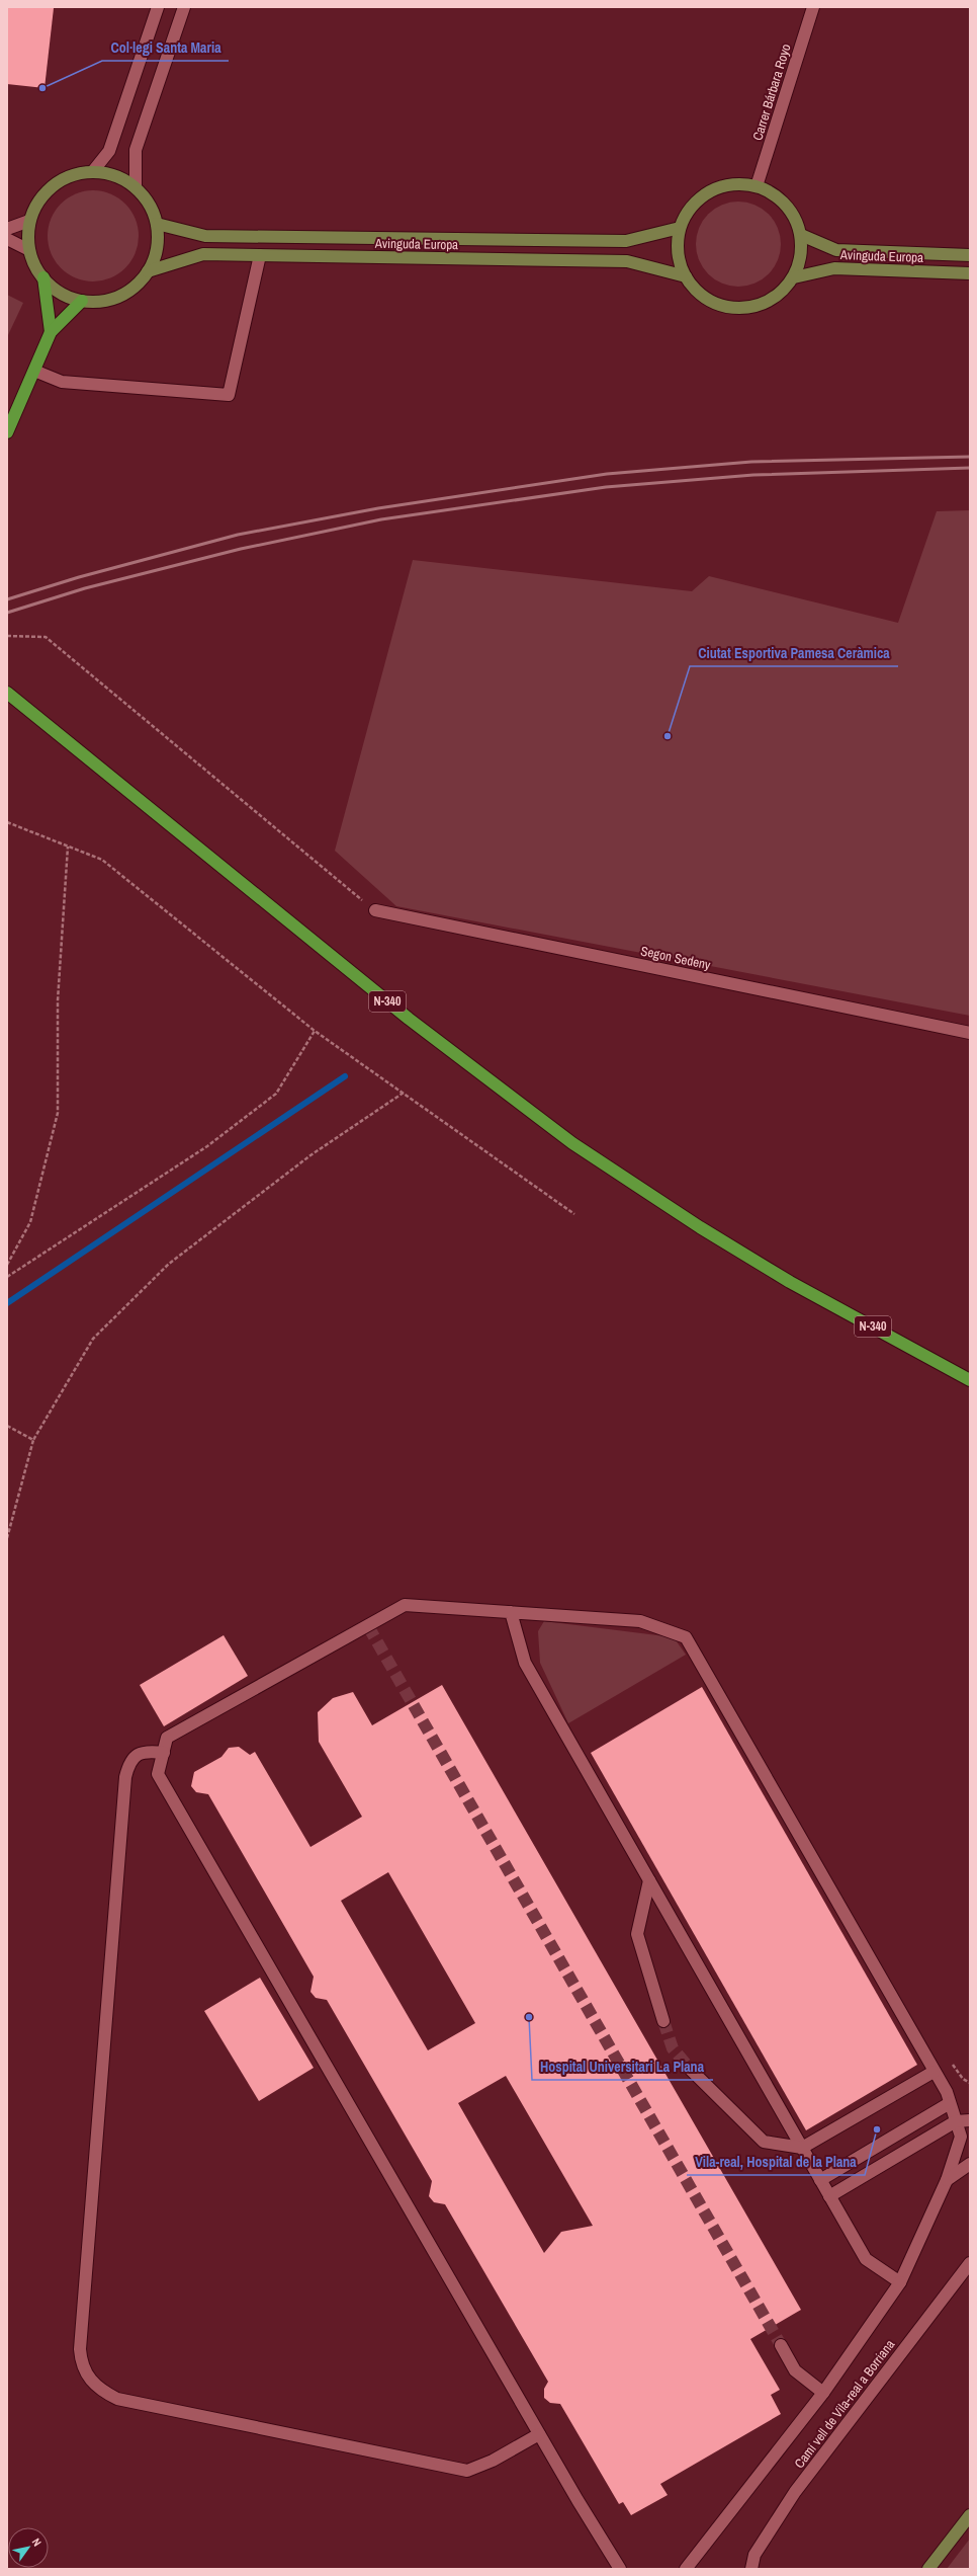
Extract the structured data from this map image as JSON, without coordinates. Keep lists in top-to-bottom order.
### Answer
{
  "streets": {
    "highway": ["N-340"],
    "main road": ["Avinguda Europa"],
    "street": ["Carrer Bárbara Royo", "Segon Sedeny", "Camí vell de Vila-real a Borriana"]
  },
  "crossings": [
    ["Carrer Bárbara Royo", "Avinguda Europa"]
  ],
  "places": [
    "Col·legi Santa Maria",
    "Ciutat Esportiva Pamesa Ceràmica",
    "Hospital Universitari La Plana",
    "Vila-real, Hospital de la Plana"
  ],
  "north": "top right"
}
